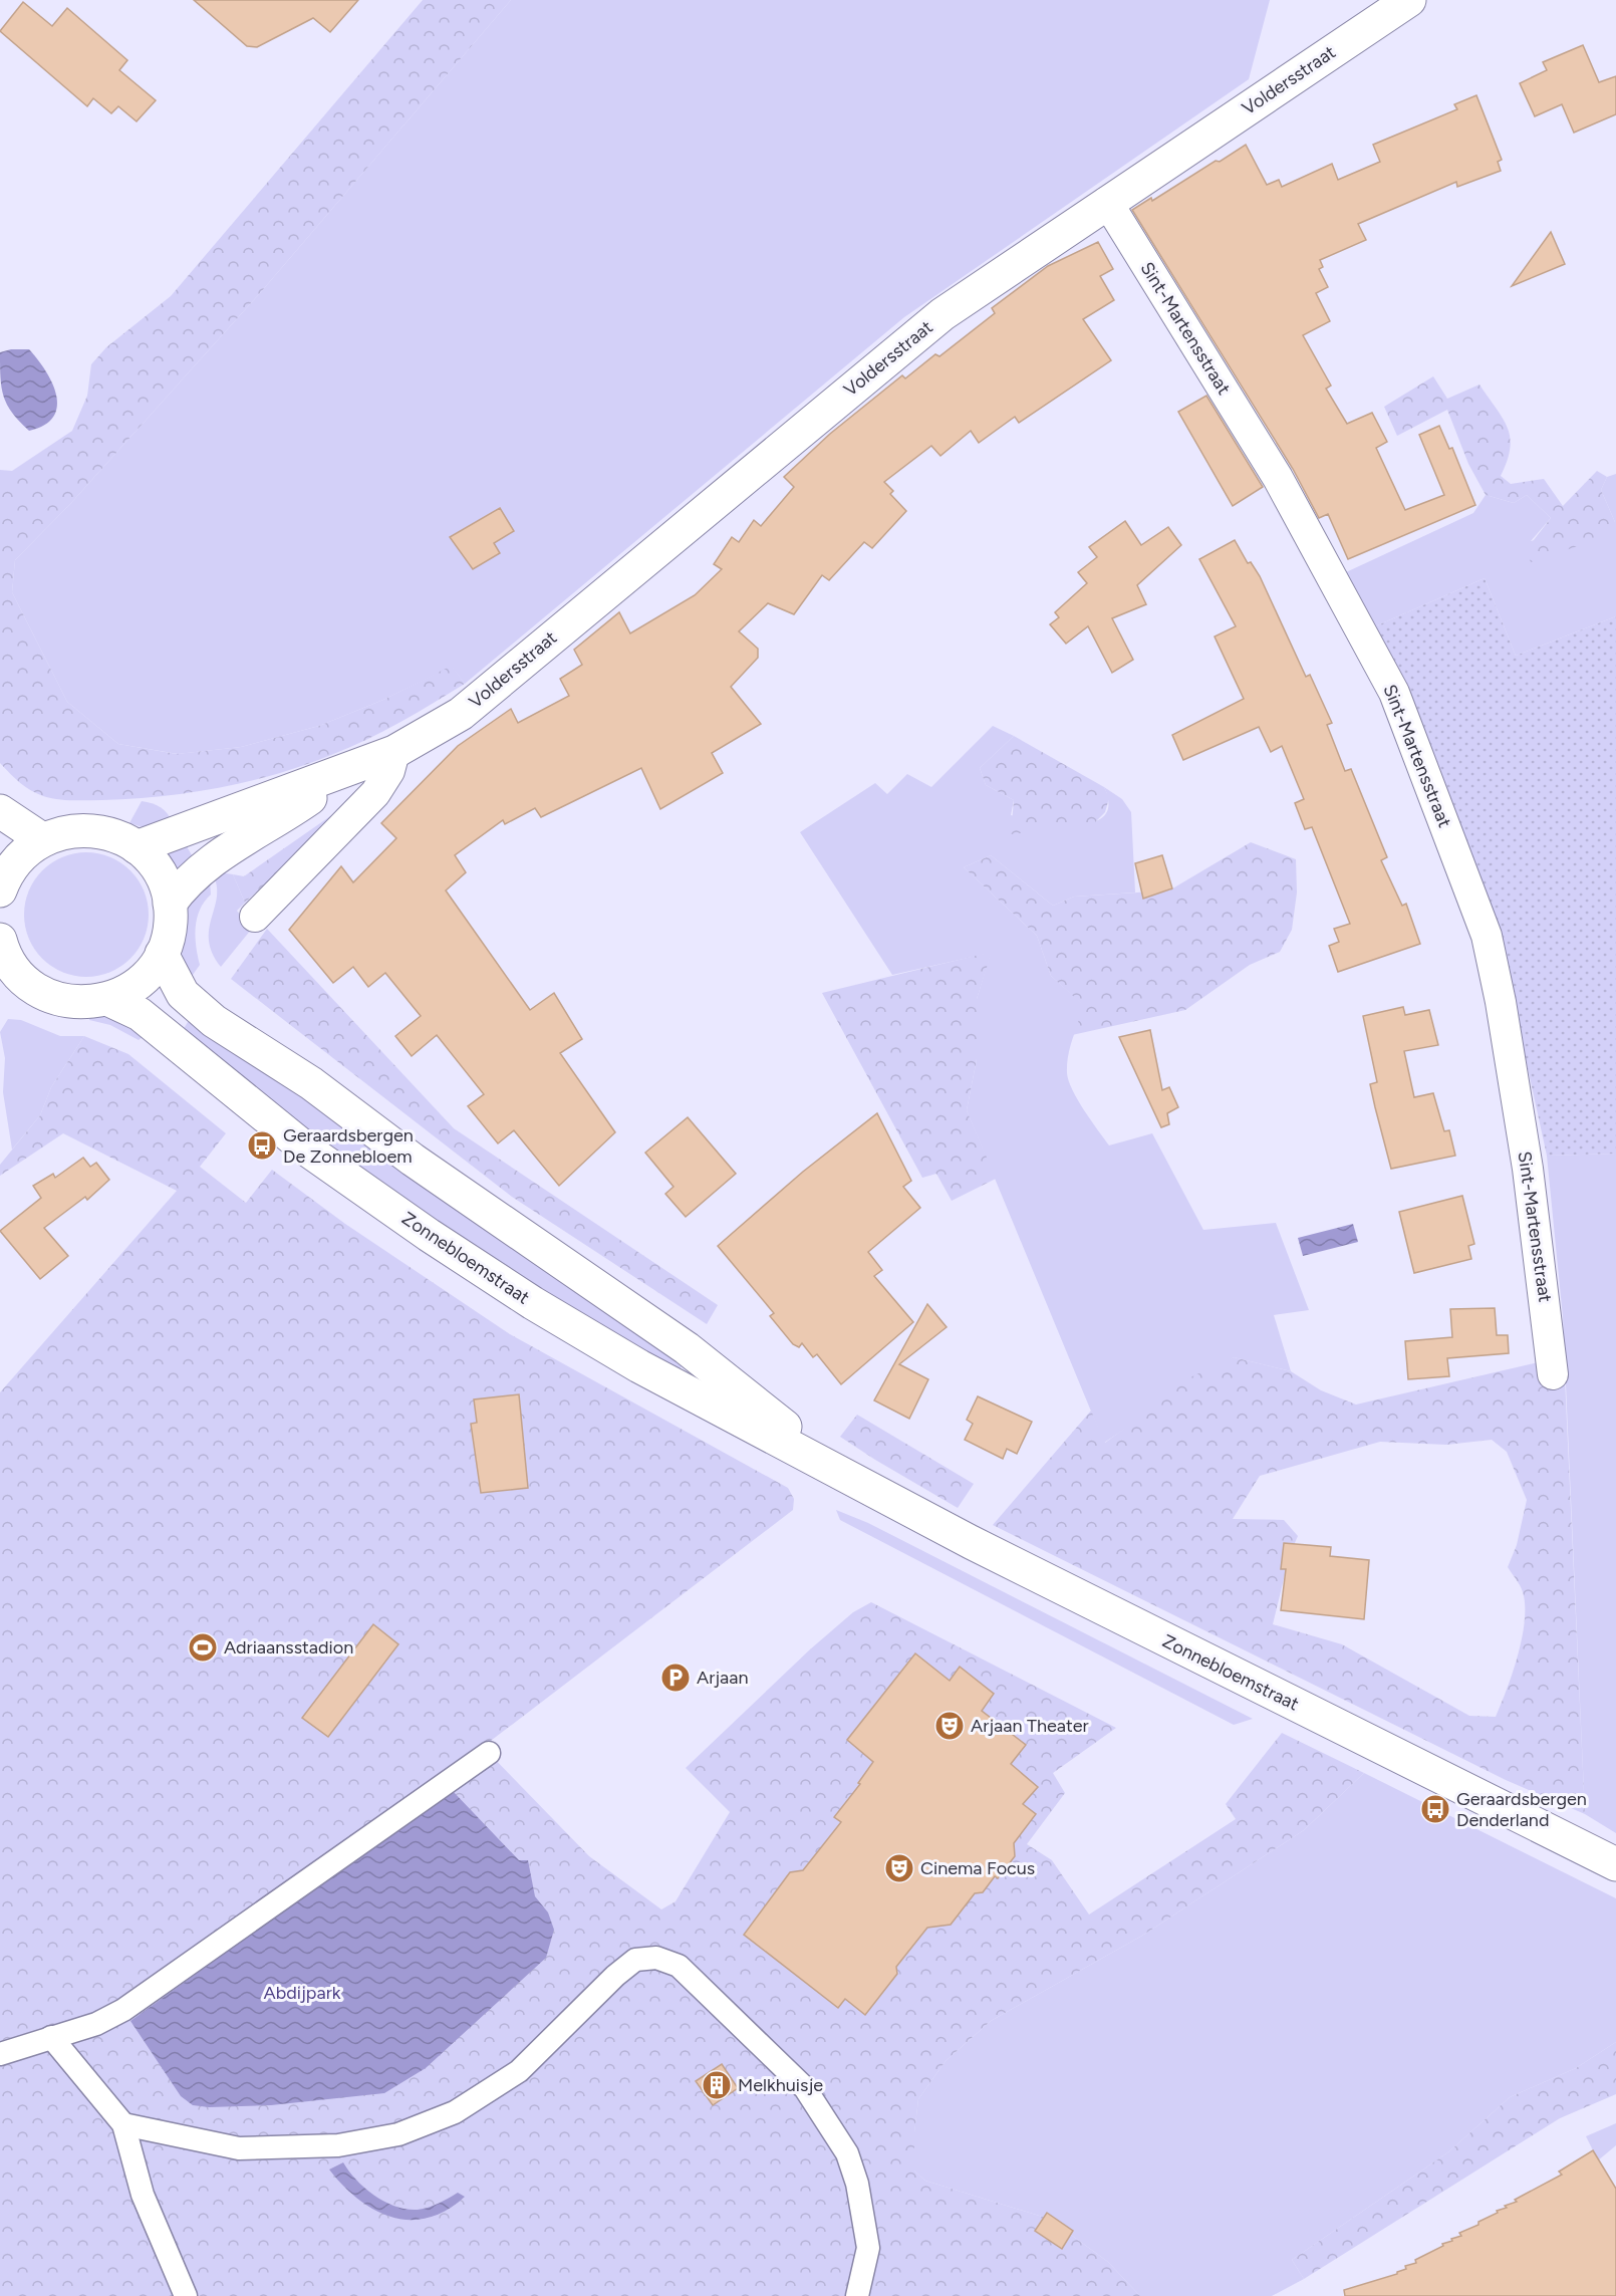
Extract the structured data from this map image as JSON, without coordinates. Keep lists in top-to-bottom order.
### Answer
{
  "streets": {
    "main road": ["Voldersstraat", "Zonnebloemstraat"],
    "street": ["Sint-Martensstraat"]
  },
  "crossings": [
    ["Voldersstraat", "Sint-Martensstraat"],
    ["Voldersstraat", "Zonnebloemstraat"]
  ],
  "parks": ["Abdijpark"],
  "places": {
    "bus stop": ["Geraardsbergen De Zonnebloem", "Geraardsbergen Denderland"],
    "sports": ["Adriaansstadion"],
    "parking": ["Arjaan"],
    "theatre": ["Arjaan Theater", "Cinema Focus"],
    "building": ["Melkhuisje"]
  }
}
